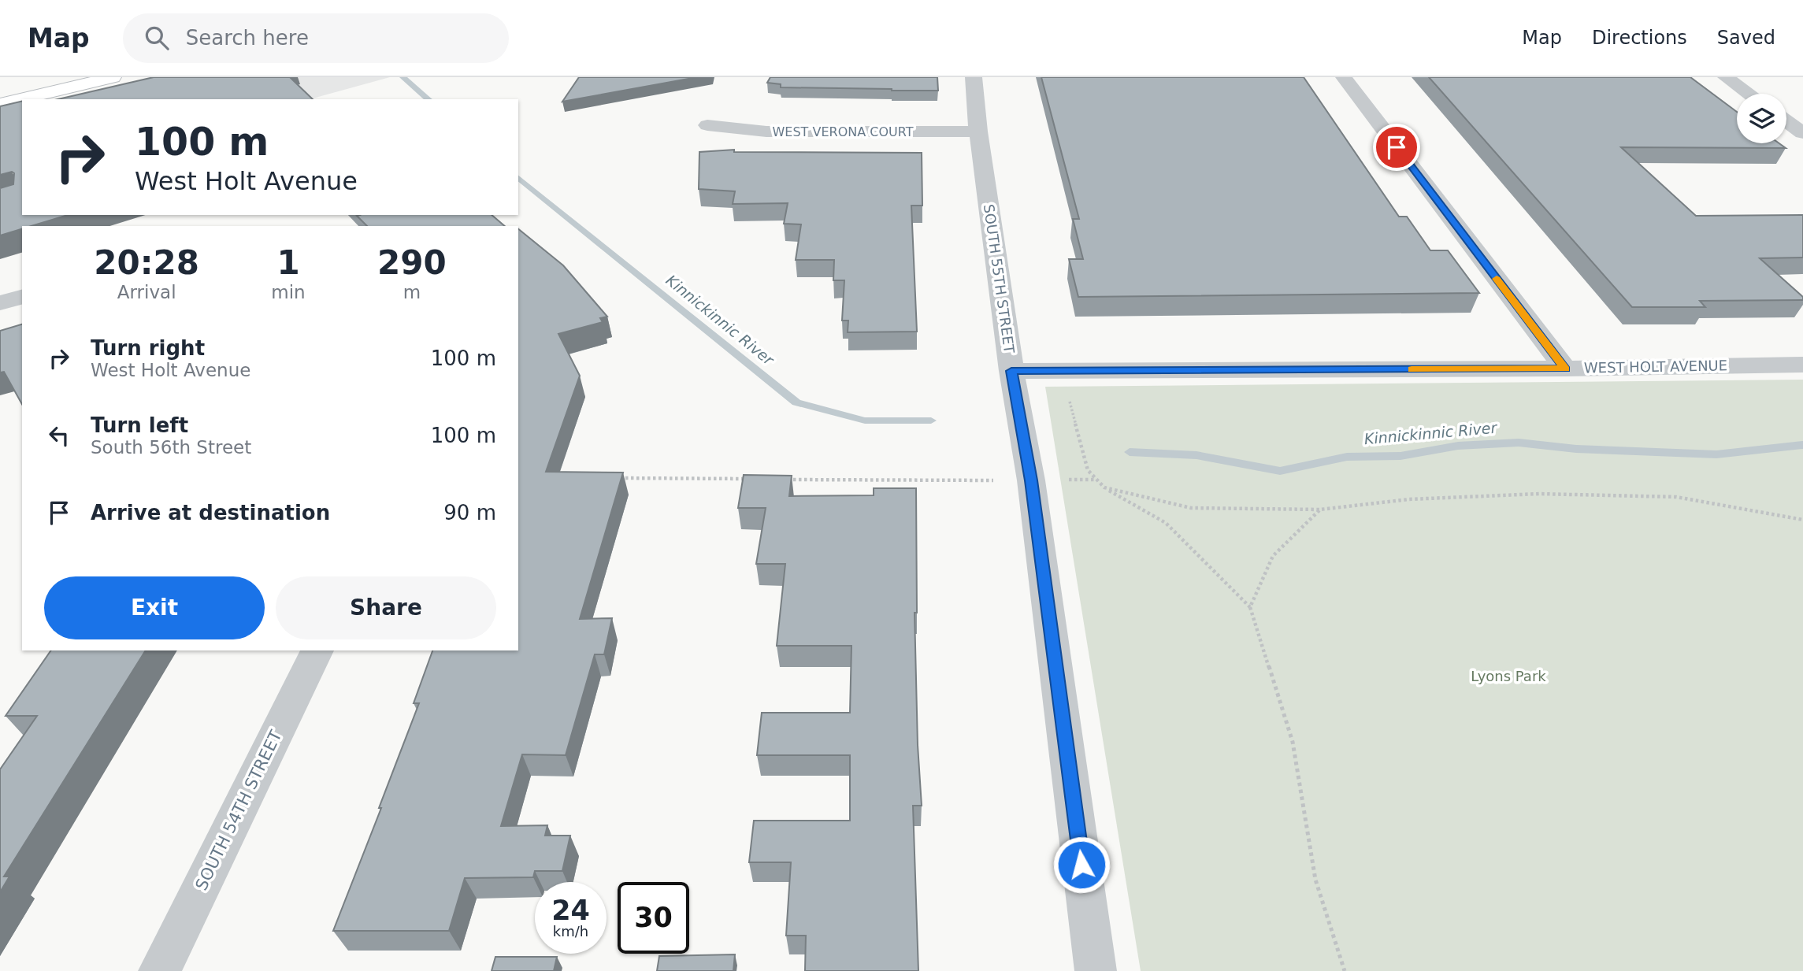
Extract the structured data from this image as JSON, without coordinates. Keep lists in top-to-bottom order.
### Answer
{
  "streets": {
    "street": [
      "WEST VERONA COURT",
      "SOUTH 55TH STREET",
      "WEST HOLT AVENUE",
      "SOUTH 54TH STREET"
    ]
  },
  "crossings": [
    ["WEST VERONA COURT", "SOUTH 55TH STREET"],
    ["SOUTH 55TH STREET", "WEST HOLT AVENUE"]
  ],
  "water": ["Kinnickinnic River"],
  "parks": ["Lyons Park"],
  "page": {
    "header": "Map",
    "search": "Search here",
    "nav": ["Map", "Directions", "Saved"],
    "turn": ["100 m", "West Holt Avenue"],
    "eta": [
      "20:28",
      "Arrival",
      "1",
      "min",
      "290",
      "m"
    ],
    "list": [
      {
        "name": "Turn right",
        "note": "West Holt Avenue",
        "value": "100 m"
      },
      {
        "name": "Turn left",
        "note": "South 56th Street",
        "value": "100 m"
      },
      {
        "name": "Arrive at destination",
        "value": "90 m"
      }
    ],
    "buttons": ["Exit", "Share"],
    "speed": "24 km/h",
    "limit": "30"
  }
}
